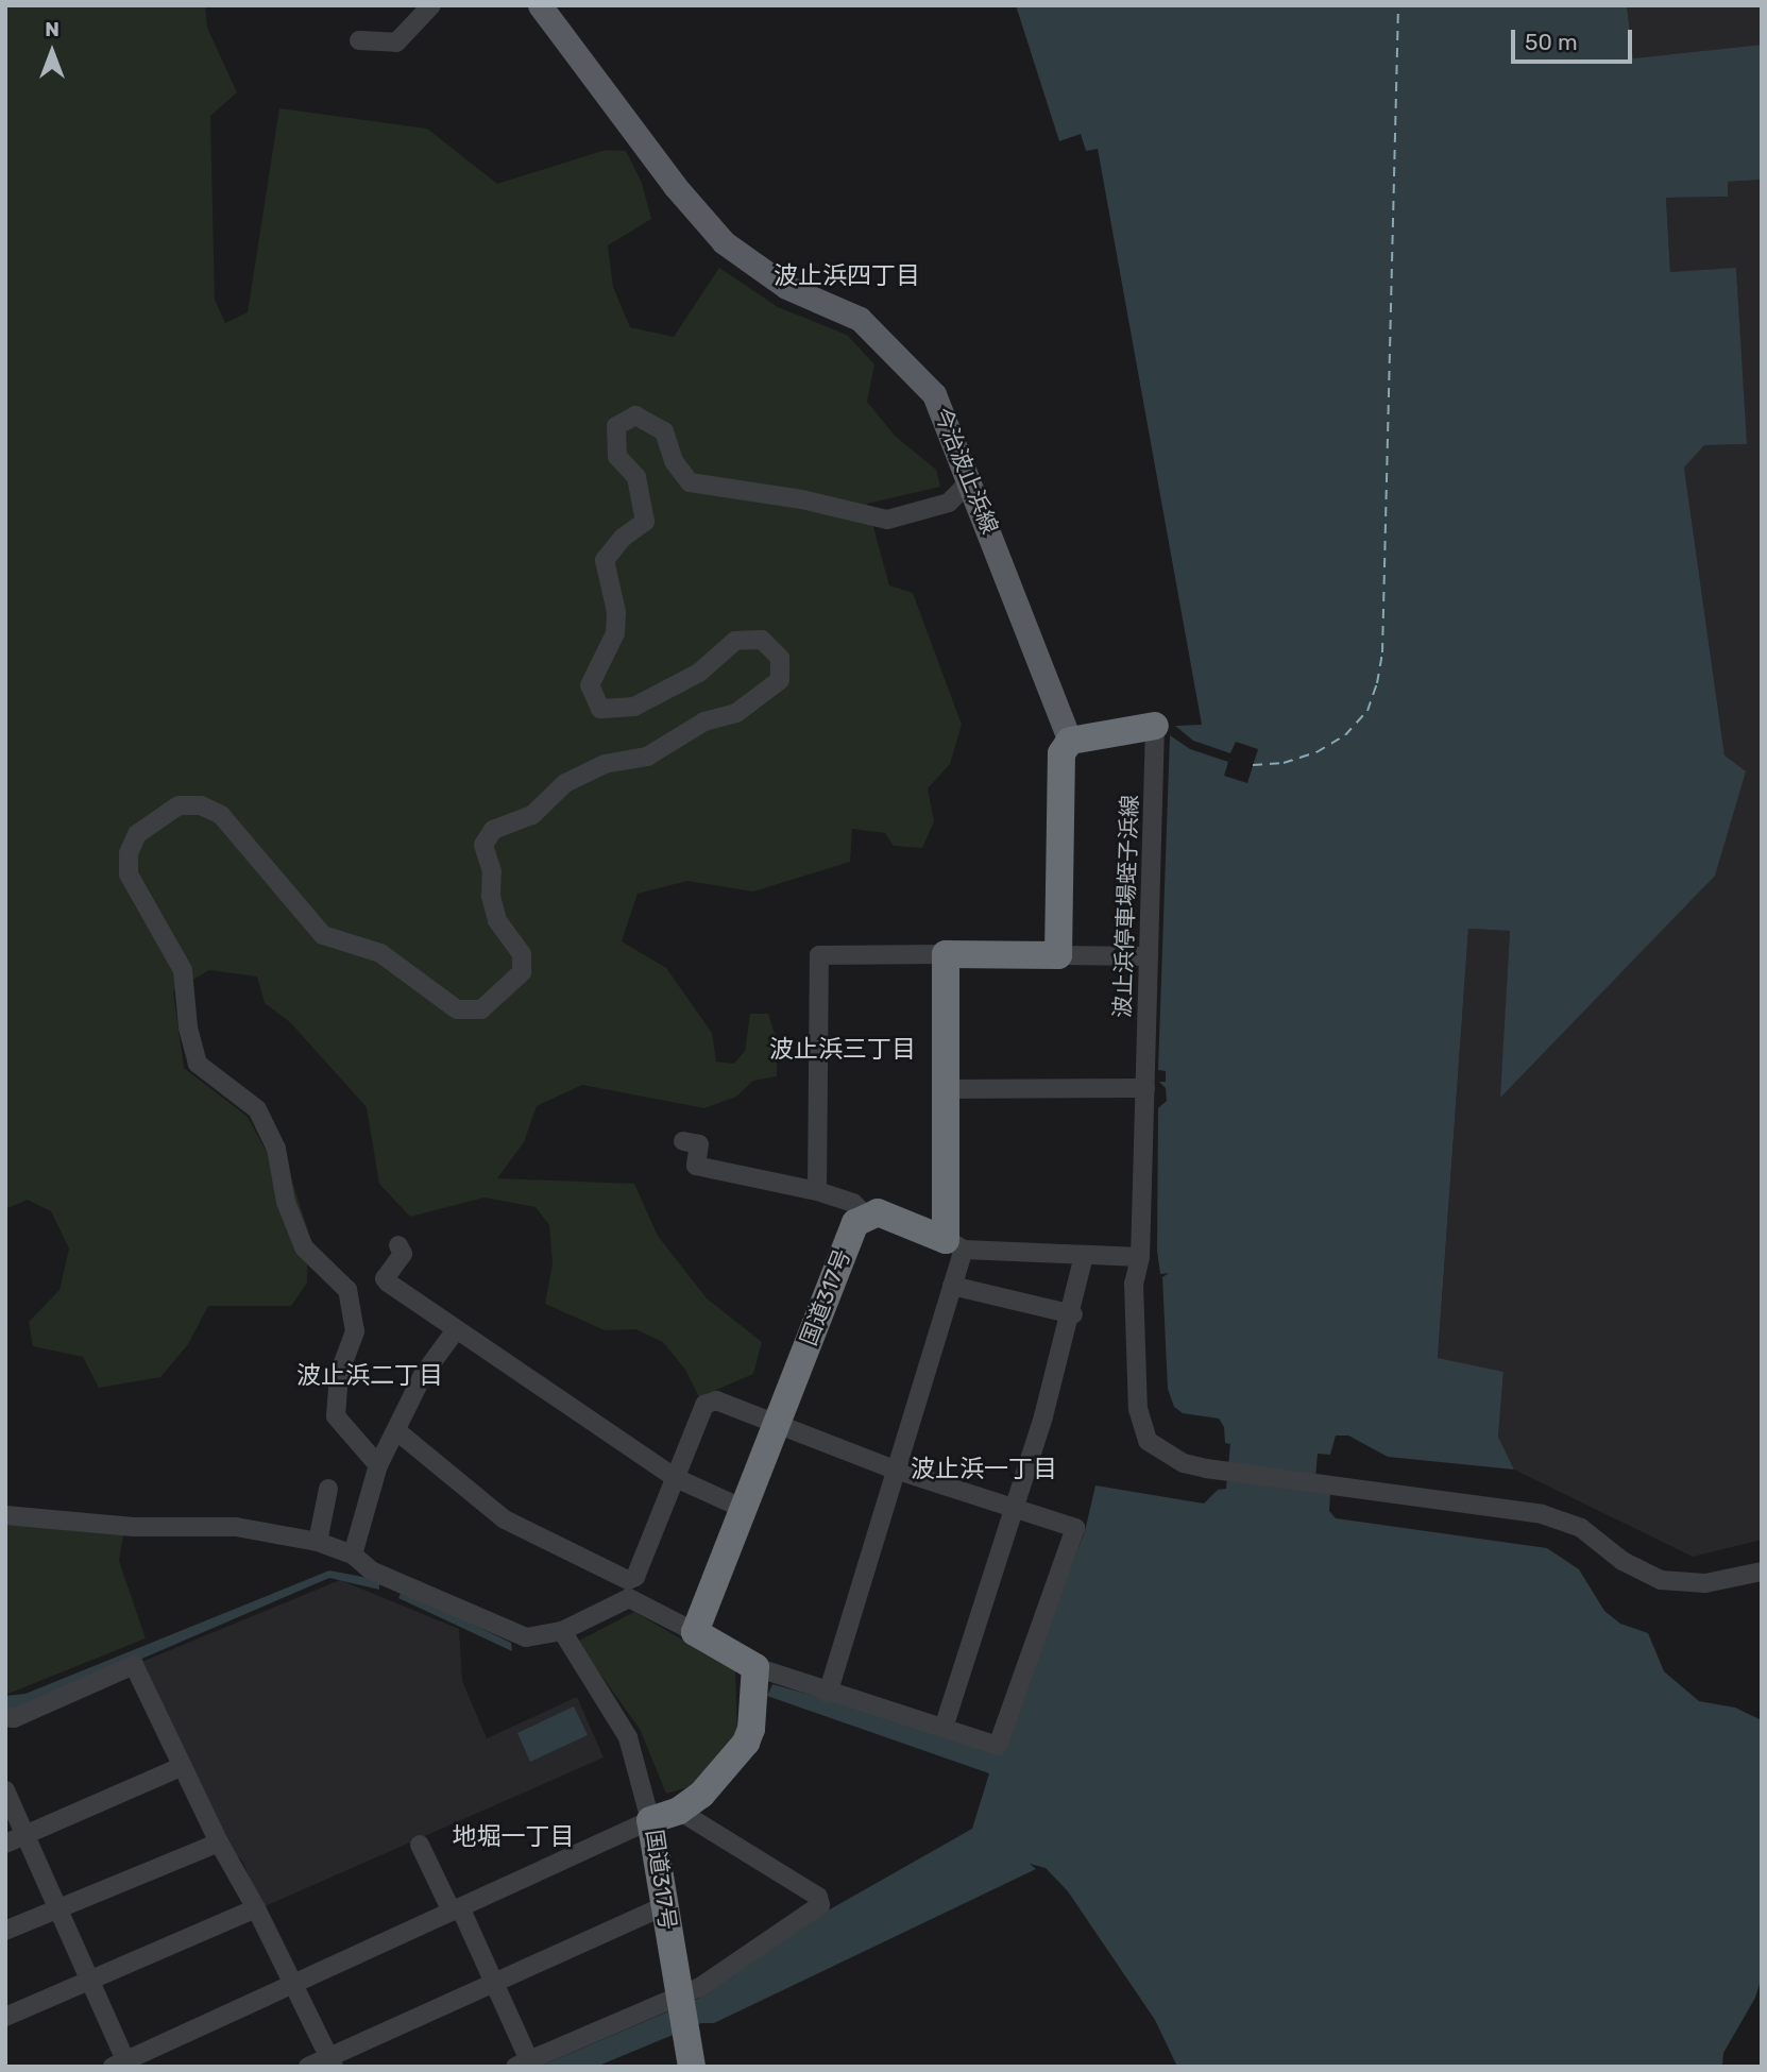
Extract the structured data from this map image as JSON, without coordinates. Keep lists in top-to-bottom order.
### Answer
{
  "streets": {
    "highway": ["国道317号"],
    "main road": ["今治波止浜線"],
    "street": ["波止浜停車場蛭子浜線"]
  },
  "districts": [
    "波止浜四丁目",
    "波止浜三丁目",
    "波止浜二丁目",
    "波止浜一丁目",
    "地堀一丁目"
  ],
  "scale_bar": "50 m",
  "north": "top"
}
